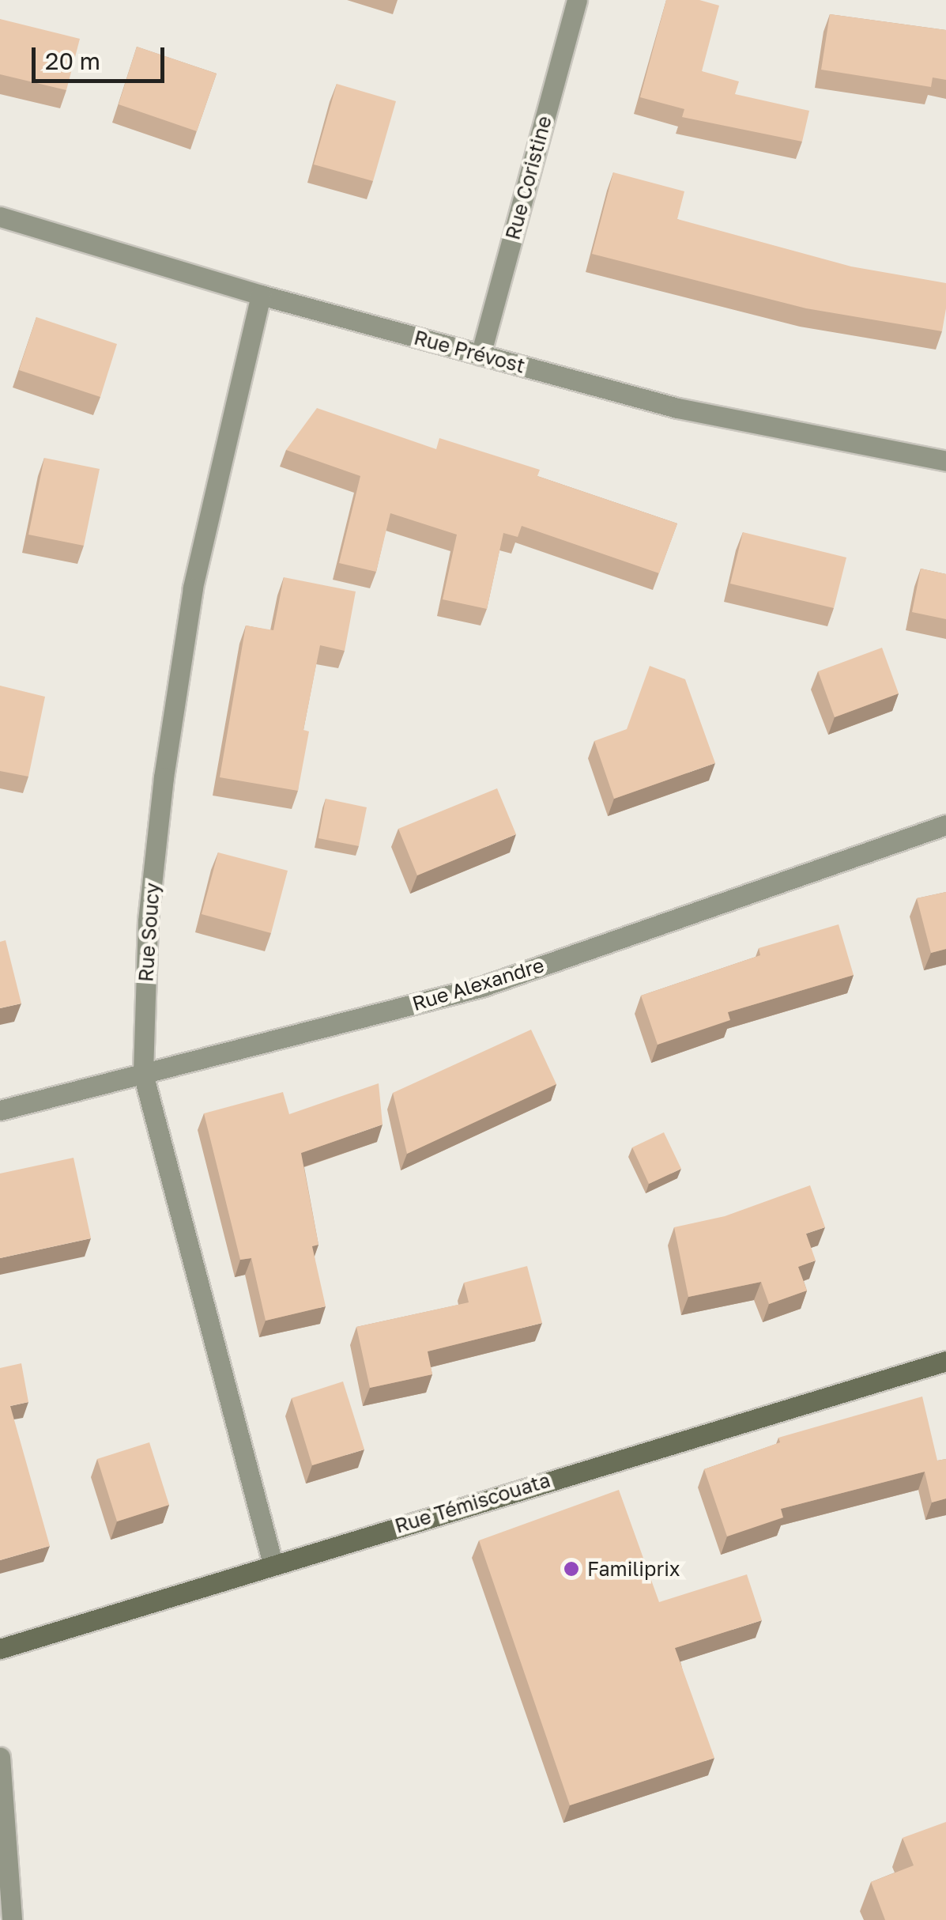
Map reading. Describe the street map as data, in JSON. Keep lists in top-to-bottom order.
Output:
{
  "streets": {
    "main road": ["Rue Témiscouata"],
    "street": [
      "Rue Coristine",
      "Rue Prévost",
      "Rue Soucy",
      "Rue Alexandre"
    ]
  },
  "crossings": [
    ["Rue Coristine", "Rue Prévost"],
    ["Rue Prévost", "Rue Soucy"],
    ["Rue Soucy", "Rue Alexandre"],
    ["Rue Soucy", "Rue Témiscouata"]
  ],
  "places": ["Familiprix"],
  "scale_bar": "20 m"
}
